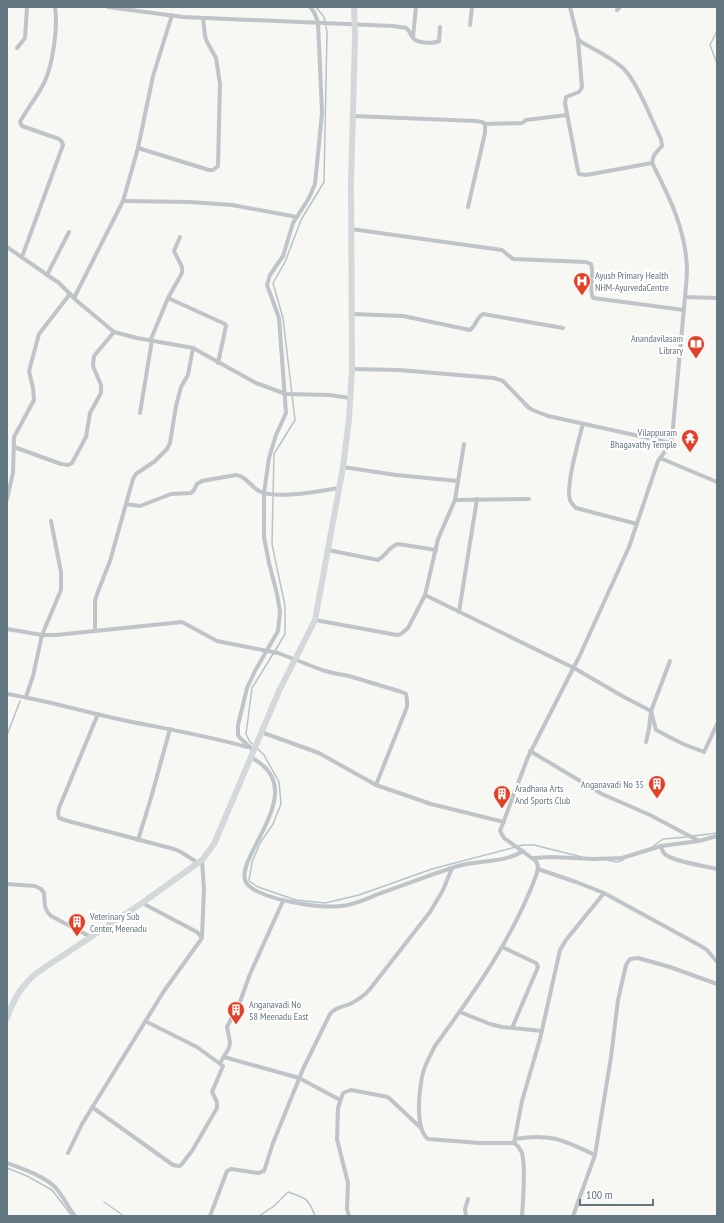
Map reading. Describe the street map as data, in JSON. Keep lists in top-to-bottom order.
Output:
{
  "places": {
    "hospital": ["Ayush Primary Health NHM-AyurvedaCentre"],
    "library": ["Anandavilasam Library"],
    "temple": ["Vilappuram Bhagavathy Temple"],
    "building": [
      "Anganavadi No 35",
      "Aradhana Arts And Sports Club",
      "Veterinary Sub Center, Meenadu",
      "Anganavadi No 58 Meenadu East"
    ]
  },
  "scale_bar": "100 m"
}
